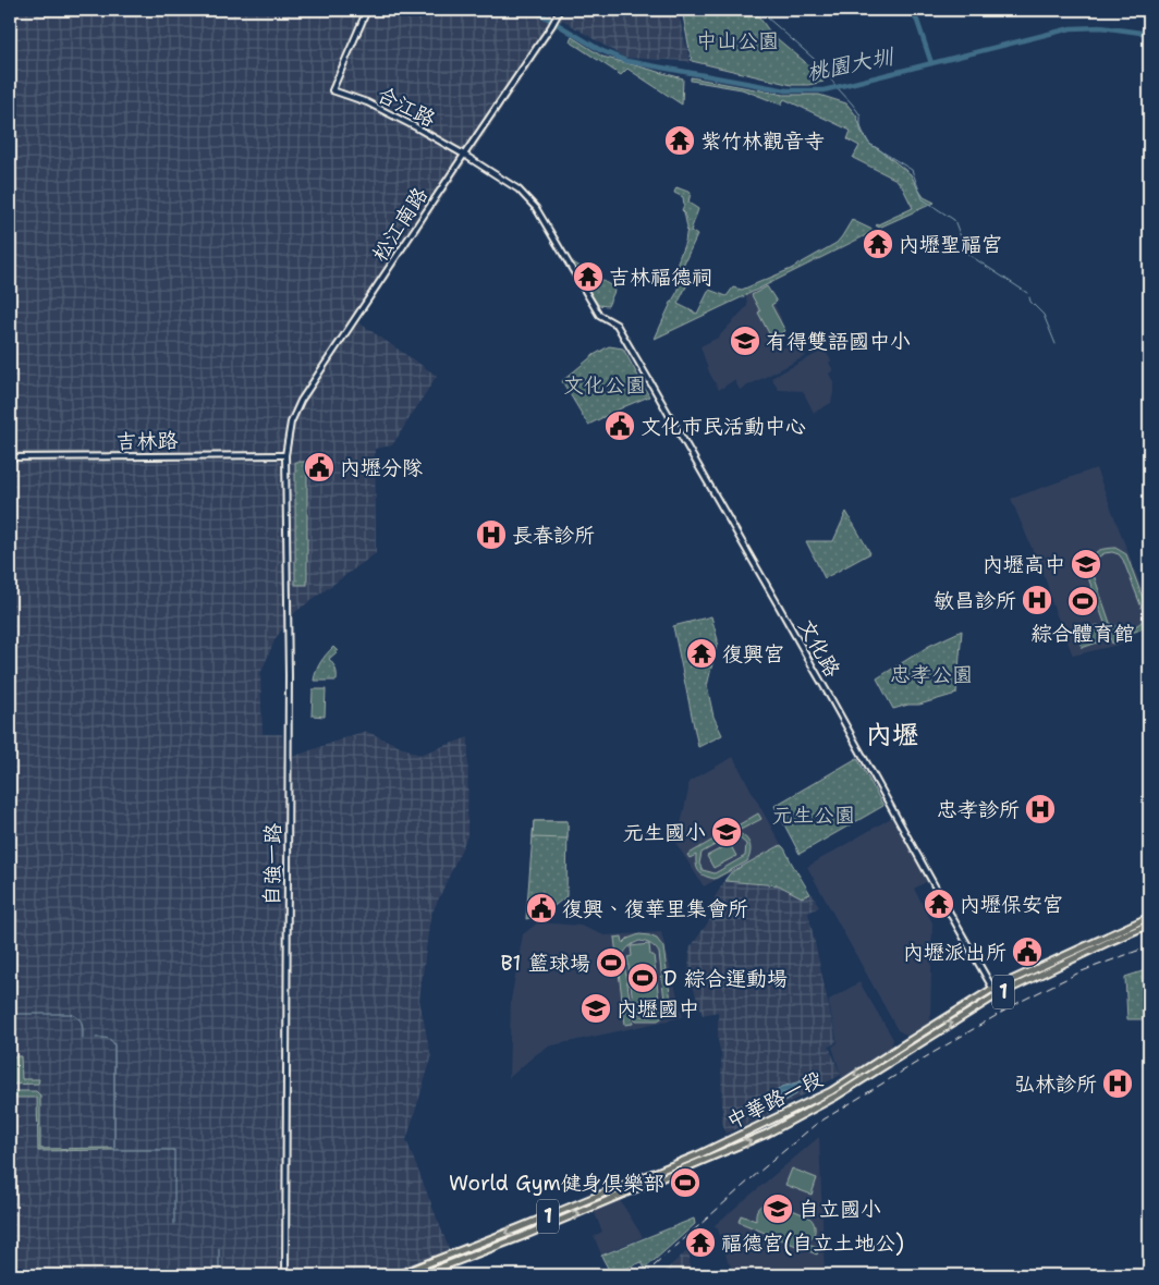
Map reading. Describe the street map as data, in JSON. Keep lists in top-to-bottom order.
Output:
{
  "streets": {
    "main road": ["1", "中華路一段"],
    "street": [
      "合江路",
      "松江南路",
      "吉林路",
      "文化路",
      "自強一路"
    ]
  },
  "crossings": [
    ["合江路", "松江南路"],
    ["合江路", "文化路"],
    ["松江南路", "吉林路"],
    ["松江南路", "自強一路"],
    ["吉林路", "自強一路"],
    ["文化路", "中華路一段"]
  ],
  "districts": ["內壢"],
  "water": ["桃園大圳"],
  "parks": [
    "中山公園",
    "文化公園",
    "忠孝公園",
    "元生公園"
  ],
  "places": {
    "temple": [
      "紫竹林觀音寺",
      "內壢聖福宮",
      "吉林福德祠",
      "復興宮",
      "內壢保安宮",
      "福德宮(自立土地公)"
    ],
    "school or university": [
      "有得雙語國中小",
      "內壢高中",
      "元生國小",
      "內壢國中",
      "自立國小"
    ],
    "public building": [
      "文化市民活動中心",
      "內壢分隊",
      "復興、復華里集會所",
      "內壢派出所"
    ],
    "hospital": [
      "長春診所",
      "敏昌診所",
      "忠孝診所",
      "弘林診所"
    ],
    "sports": [
      "綜合體育館",
      "B1 籃球場",
      "D 綜合運動場",
      "World Gym健身俱樂部"
    ]
  }
}
